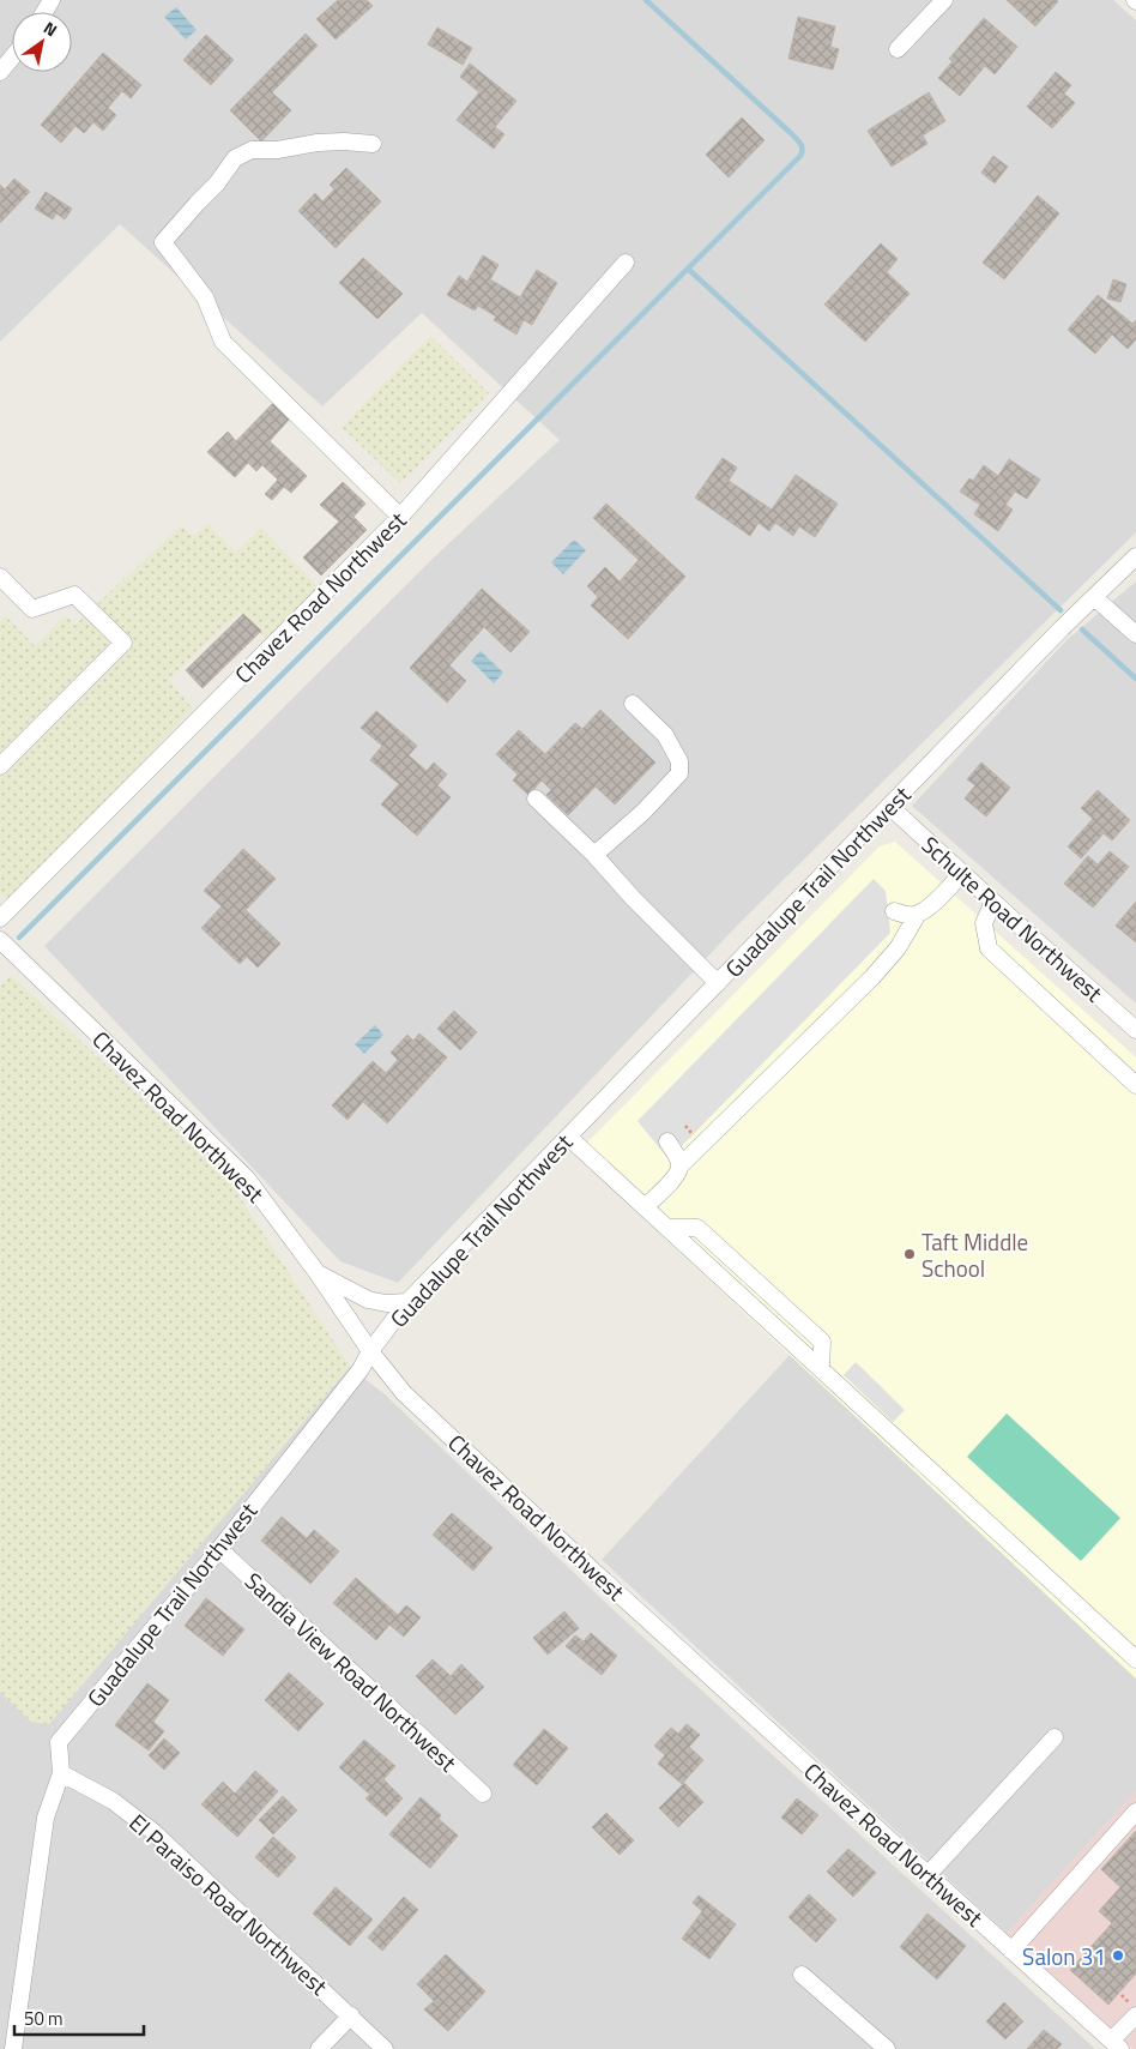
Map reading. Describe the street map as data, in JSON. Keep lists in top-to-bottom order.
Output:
{
  "streets": {
    "street": [
      "Chavez Road Northwest",
      "Guadalupe Trail Northwest",
      "Schulte Road Northwest",
      "Sandia View Road Northwest",
      "El Paraiso Road Northwest"
    ]
  },
  "crossings": [
    ["Chavez Road Northwest", "Guadalupe Trail Northwest"],
    ["Guadalupe Trail Northwest", "Schulte Road Northwest"],
    ["Guadalupe Trail Northwest", "Sandia View Road Northwest"],
    ["Guadalupe Trail Northwest", "El Paraiso Road Northwest"]
  ],
  "places": ["Taft Middle School", "Salon 31"],
  "scale_bar": "50 m",
  "north": "top right"
}
